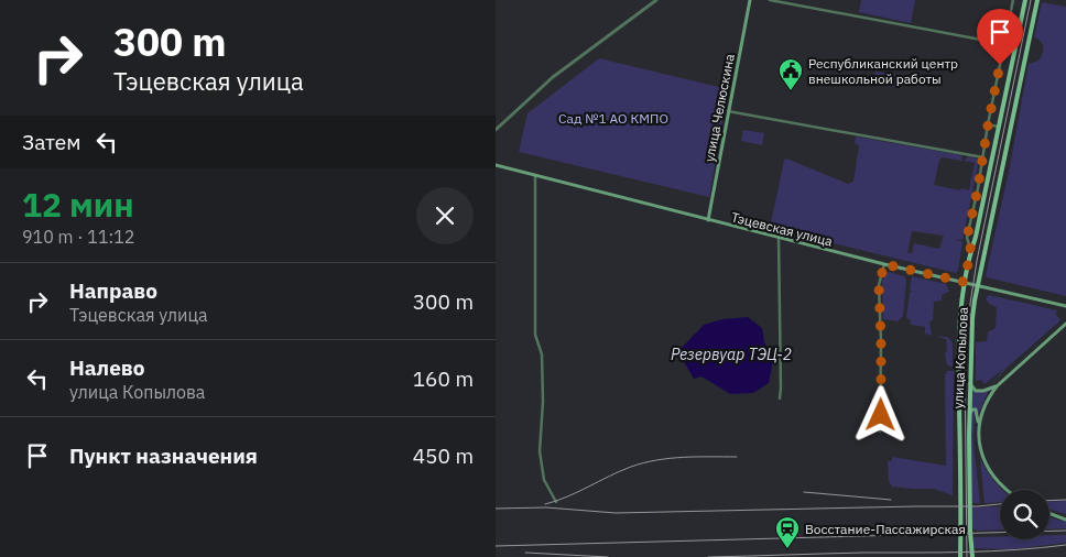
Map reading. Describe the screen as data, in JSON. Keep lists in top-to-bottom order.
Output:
{
  "streets": {
    "main road": ["улица Челюскина", "Тэцевская улица", "улица Копылова"]
  },
  "crossings": [
    ["улица Челюскина", "Тэцевская улица"],
    ["Тэцевская улица", "улица Копылова"]
  ],
  "water": ["Резервуар ТЭЦ-2"],
  "parks": ["Сад №1 АО КМПО"],
  "places": {
    "public building": ["Республиканский центр внешкольной работы"],
    "station": ["Восстание-Пассажирская"]
  },
  "page": {
    "turn": ["300 m", "Тэцевская улица"],
    "then": "Затем",
    "heading": ["12 мин", "910 m · 11:12"],
    "list": [
      {
        "name": "Направо",
        "note": "Тэцевская улица",
        "value": "300 m"
      },
      {
        "name": "Налево",
        "note": "улица Копылова",
        "value": "160 m"
      },
      {
        "name": "Пункт назначения",
        "value": "450 m"
      }
    ]
  }
}
